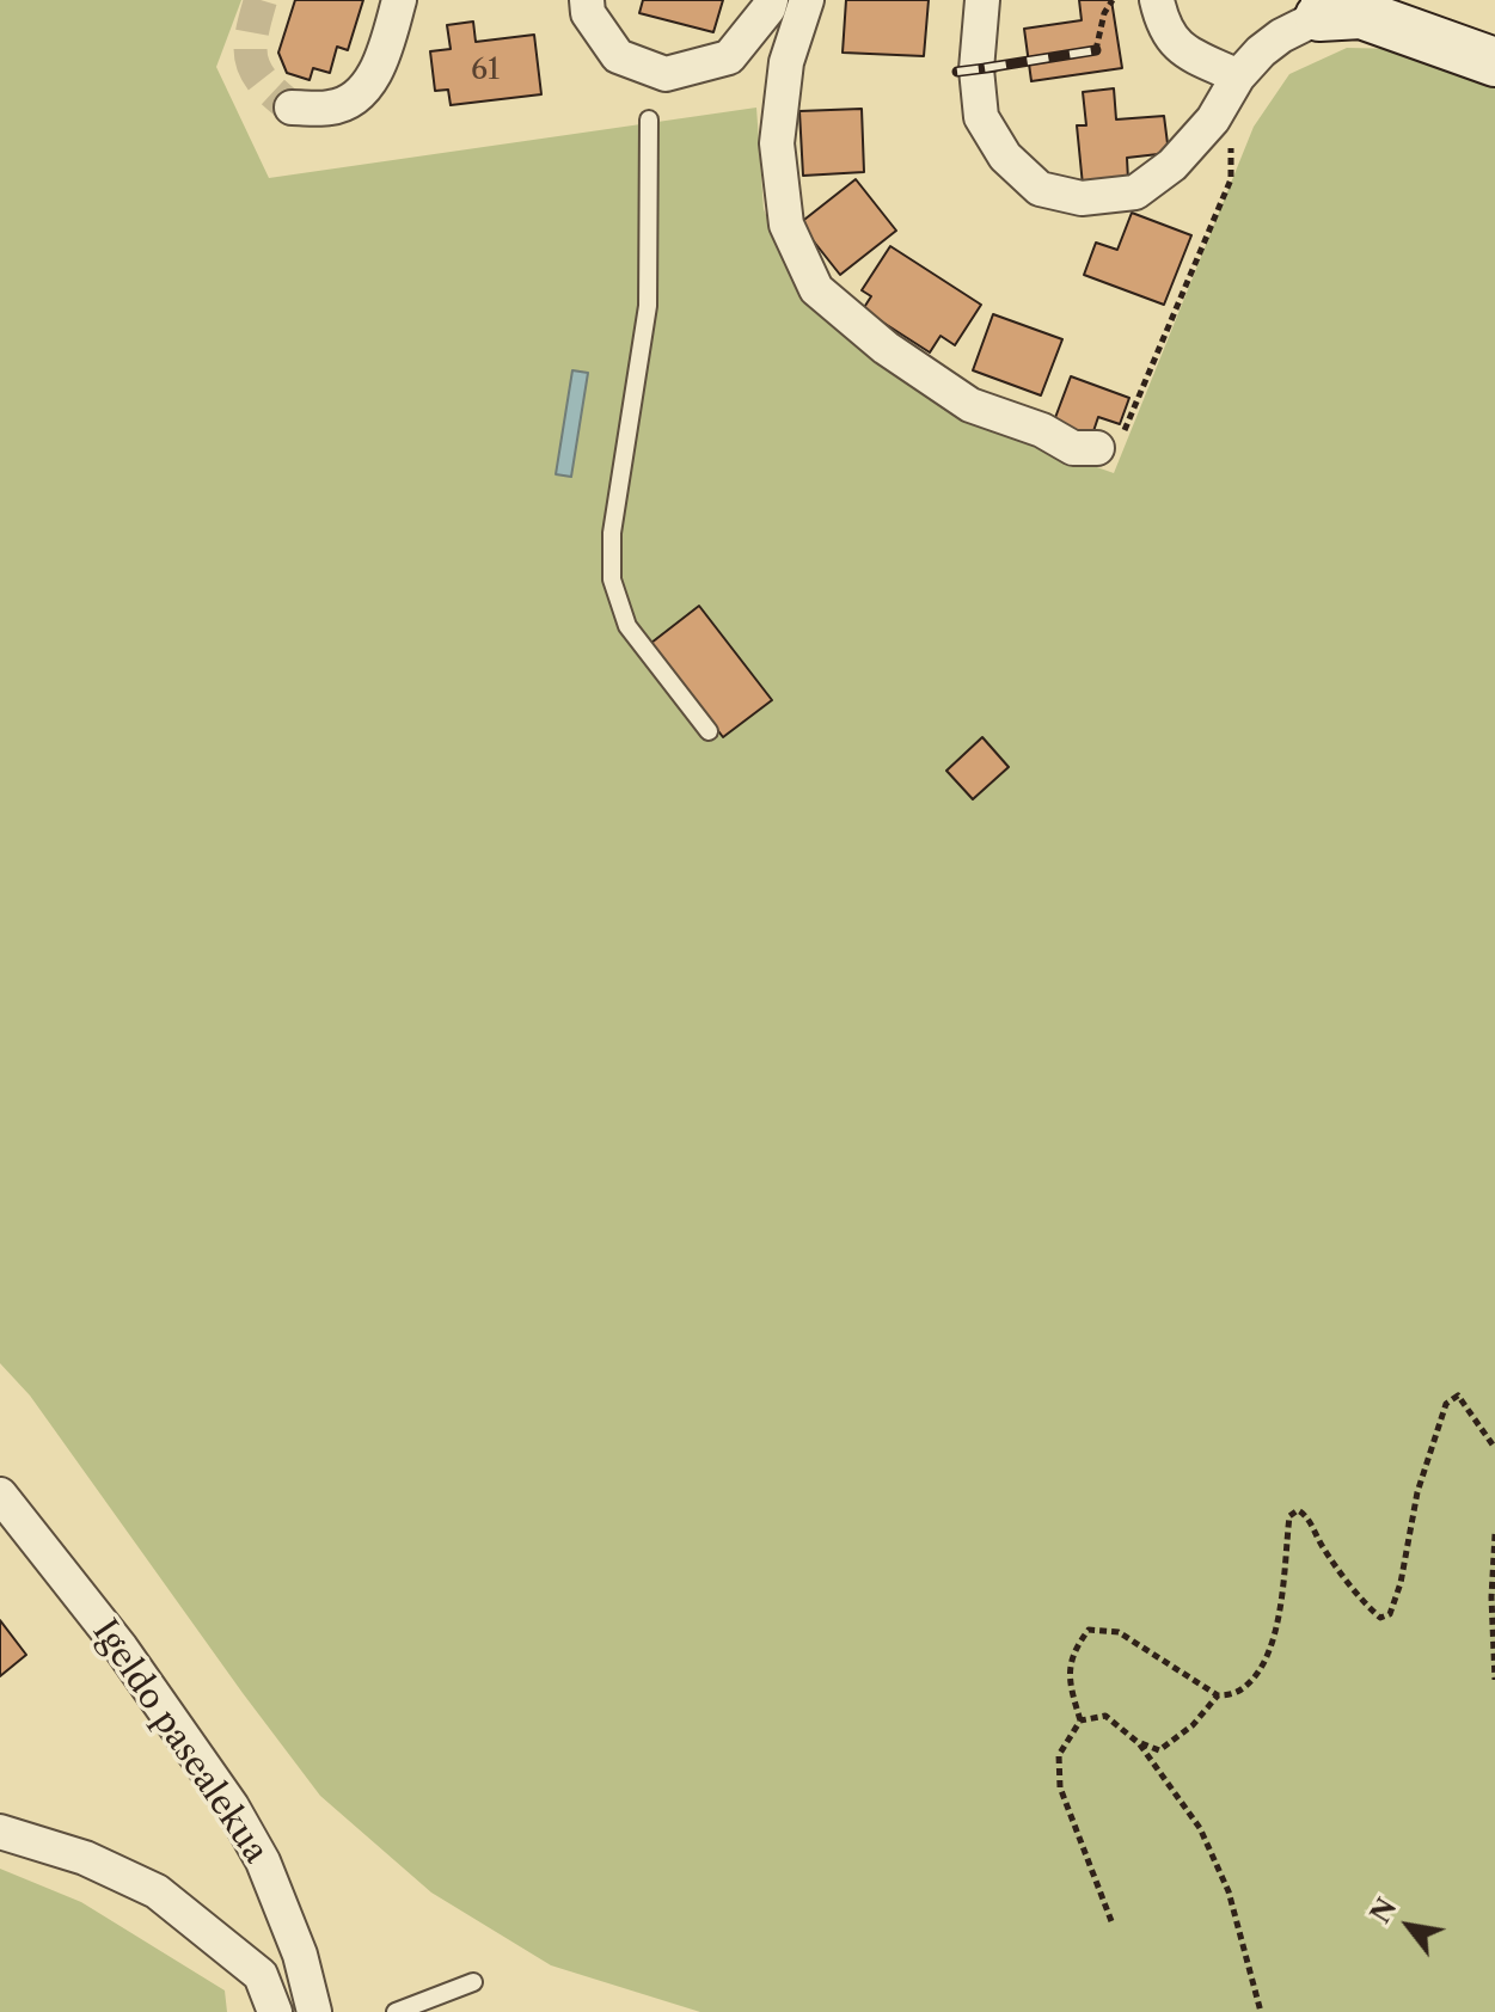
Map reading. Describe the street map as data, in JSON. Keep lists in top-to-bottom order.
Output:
{
  "streets": {
    "street": ["Igeldo pasealekua"]
  },
  "house_numbers": ["61"],
  "north": "top left"
}
